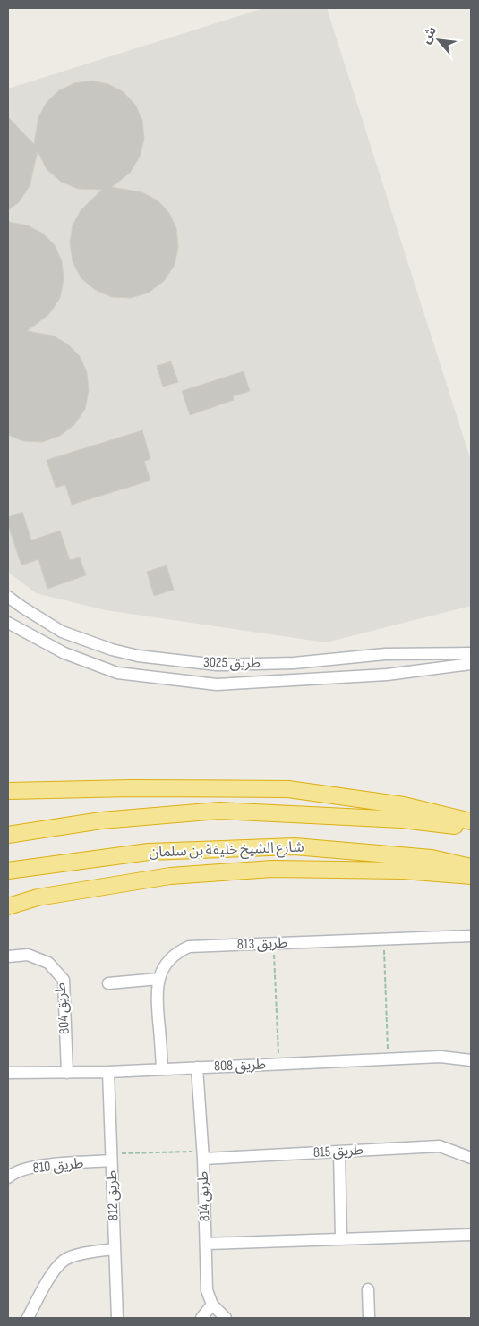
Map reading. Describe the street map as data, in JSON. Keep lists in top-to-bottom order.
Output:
{
  "streets": {
    "highway": ["شارع الشيخ خليفة بن سلمان"],
    "street": [
      "طريق 3025",
      "طريق 813",
      "طريق 804",
      "طريق 808",
      "طريق 815",
      "طريق 810",
      "طريق 812",
      "طريق 814"
    ]
  },
  "crossings": [
    ["طريق 813", "طريق 808"],
    ["طريق 804", "طريق 808"],
    ["طريق 808", "طريق 812"],
    ["طريق 808", "طريق 814"],
    ["طريق 815", "طريق 814"],
    ["طريق 810", "طريق 812"]
  ],
  "north": "top left"
}
